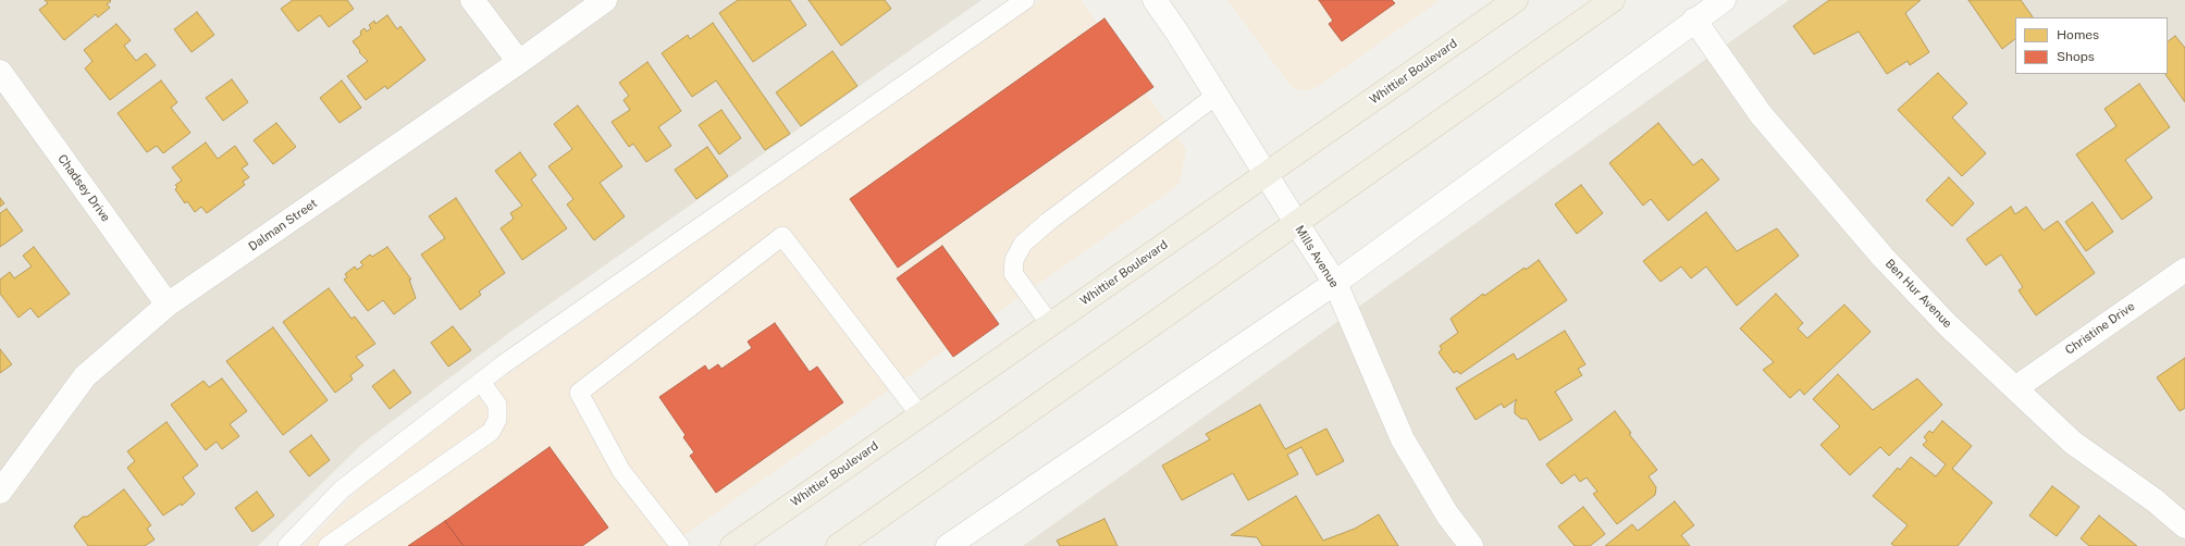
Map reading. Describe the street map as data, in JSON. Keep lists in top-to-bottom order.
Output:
{
  "streets": {
    "main road": ["Whittier Boulevard"],
    "street": [
      "Chadsey Drive",
      "Dalman Street",
      "Mills Avenue",
      "Ben Hur Avenue",
      "Christine Drive"
    ]
  },
  "crossings": [
    ["Whittier Boulevard", "Mills Avenue"],
    ["Chadsey Drive", "Dalman Street"],
    ["Ben Hur Avenue", "Christine Drive"]
  ],
  "legend": ["Homes", "Shops"]
}
